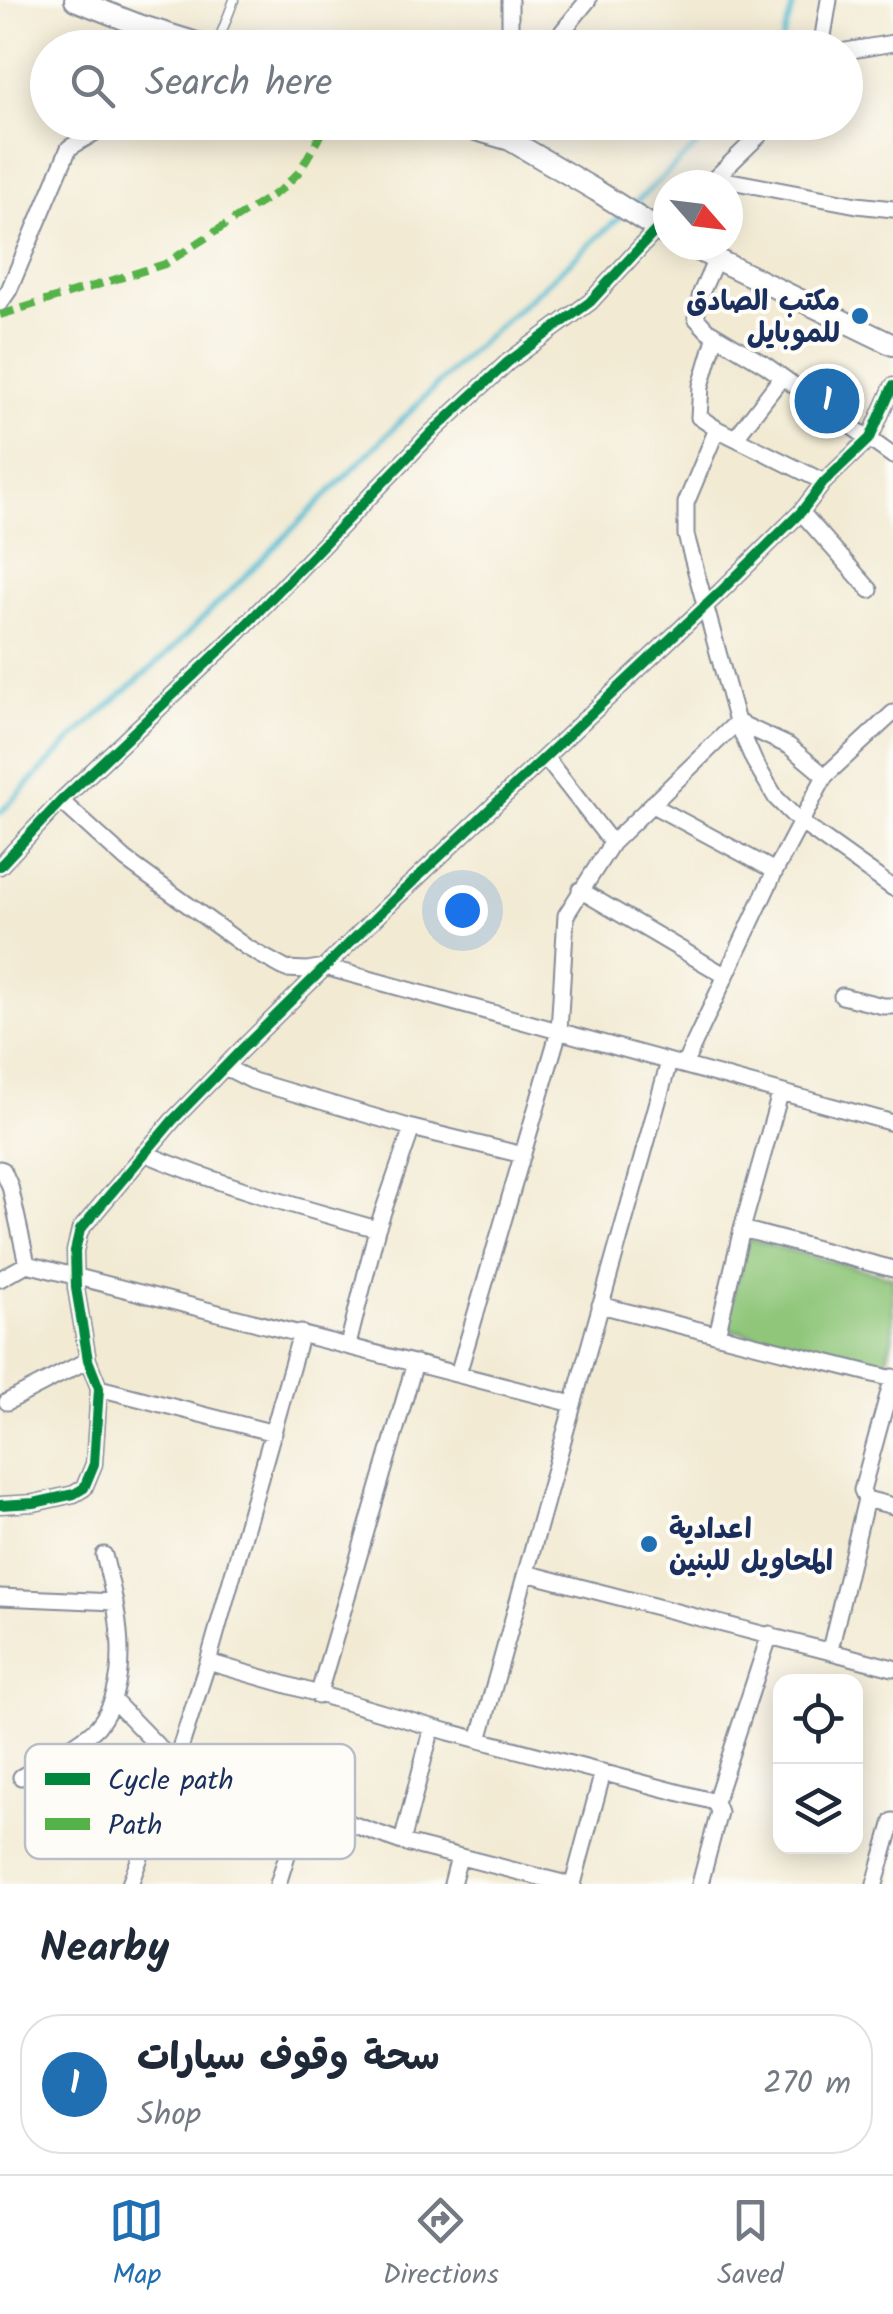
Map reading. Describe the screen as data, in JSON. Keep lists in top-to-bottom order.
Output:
{
  "places": ["مكتب الصادق للموبايل", "اعدادية المحاويل للبنين"],
  "legend": ["Cycle path", "Path"],
  "north": "bottom right",
  "page": {
    "search": "Search here",
    "pins": "1",
    "heading": "Nearby",
    "list": [
      {
        "mark": "1",
        "name": "سحة وقوف سيارات",
        "note": "Shop",
        "value": "270 m"
      }
    ],
    "nav": ["Map", "Directions", "Saved"]
  }
}
